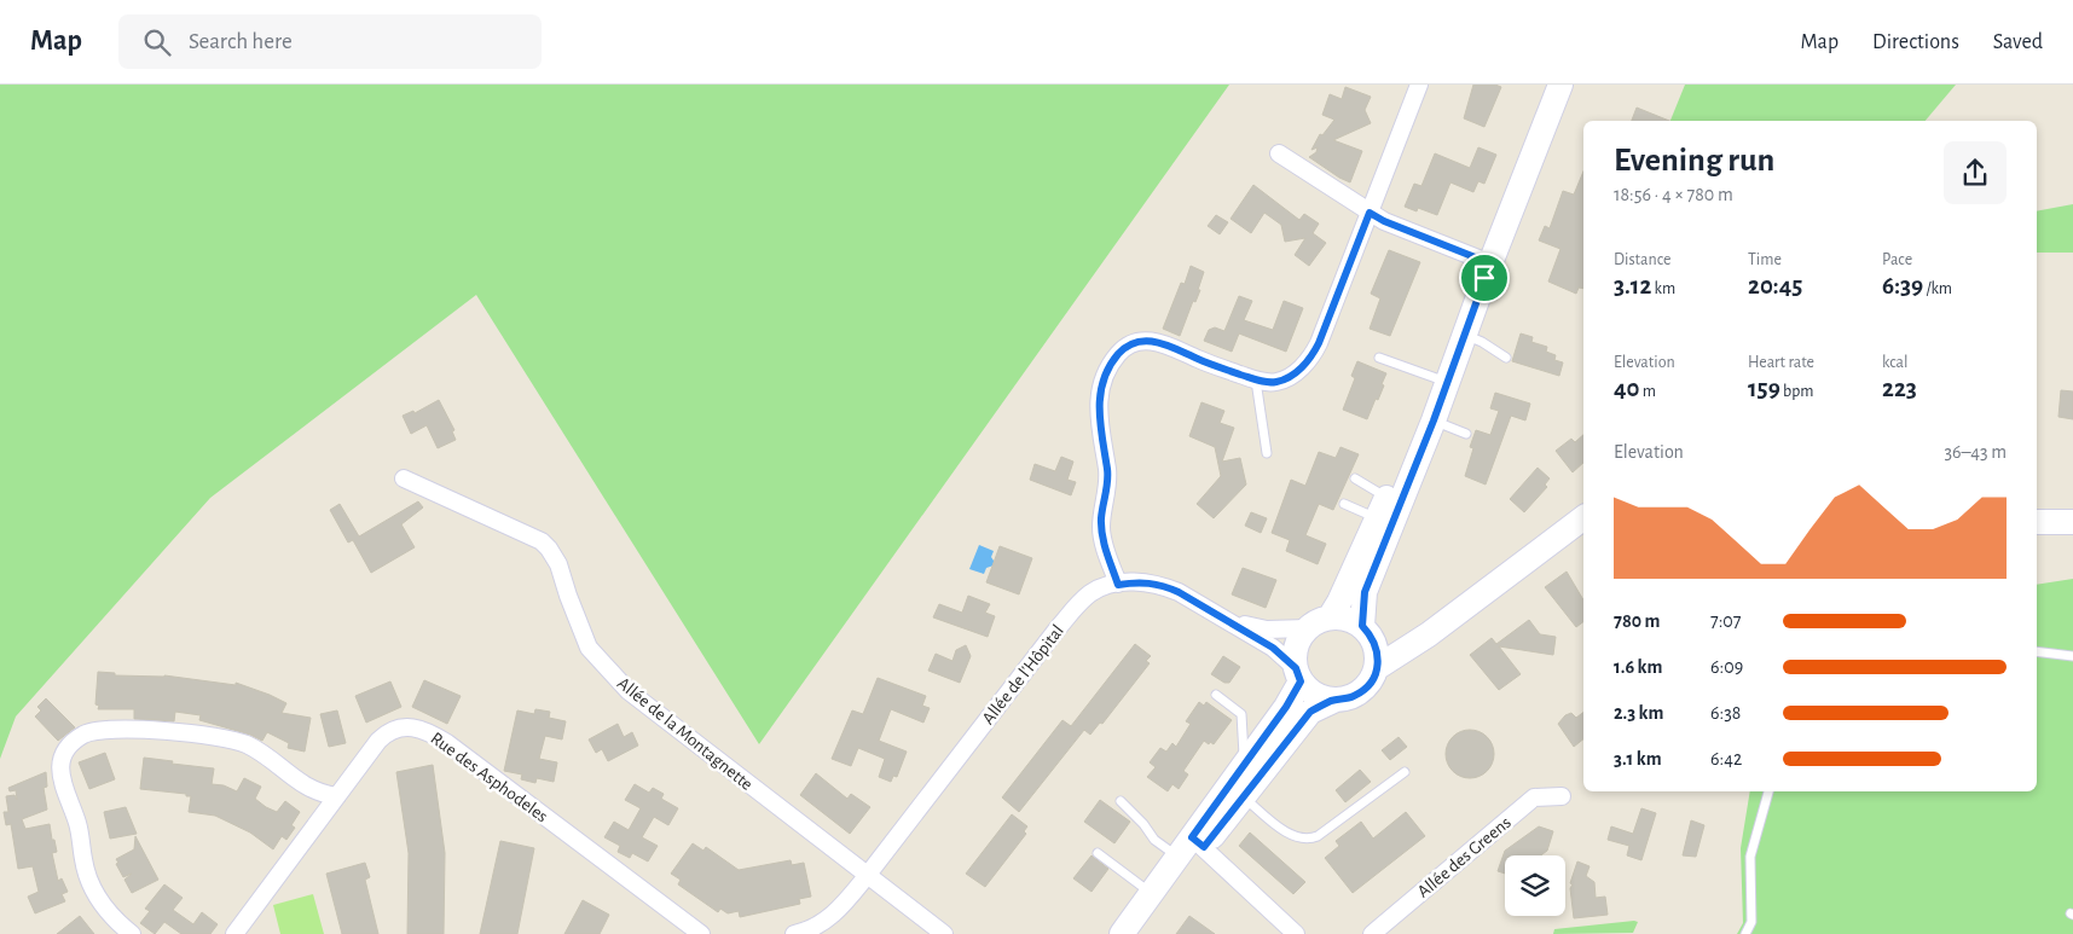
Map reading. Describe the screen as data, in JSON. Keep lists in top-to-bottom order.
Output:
{
  "streets": {
    "street": [
      "Allée de l’Hôpital",
      "Allée de la Montagnette",
      "Rue des Asphodeles",
      "Allée des Greens"
    ]
  },
  "crossings": [
    ["Allée de l’Hôpital", "Allée de la Montagnette"]
  ],
  "page": {
    "header": "Map",
    "search": "Search here",
    "nav": ["Map", "Directions", "Saved"],
    "heading": ["Evening run", "18:56 · 4 × 780 m"],
    "stats": [
      ["Distance", "3.12 km"],
      ["Time", "20:45"],
      ["Pace", "6:39 /km"],
      ["Elevation", "40 m"],
      ["Heart rate", "159 bpm"],
      ["kcal", "223"]
    ],
    "chart": ["Elevation", "36–43 m"],
    "list": [
      {
        "name": "780 m",
        "note": "7:07"
      },
      {
        "name": "1.6 km",
        "note": "6:09"
      },
      {
        "name": "2.3 km",
        "note": "6:38"
      },
      {
        "name": "3.1 km",
        "note": "6:42"
      }
    ]
  }
}
